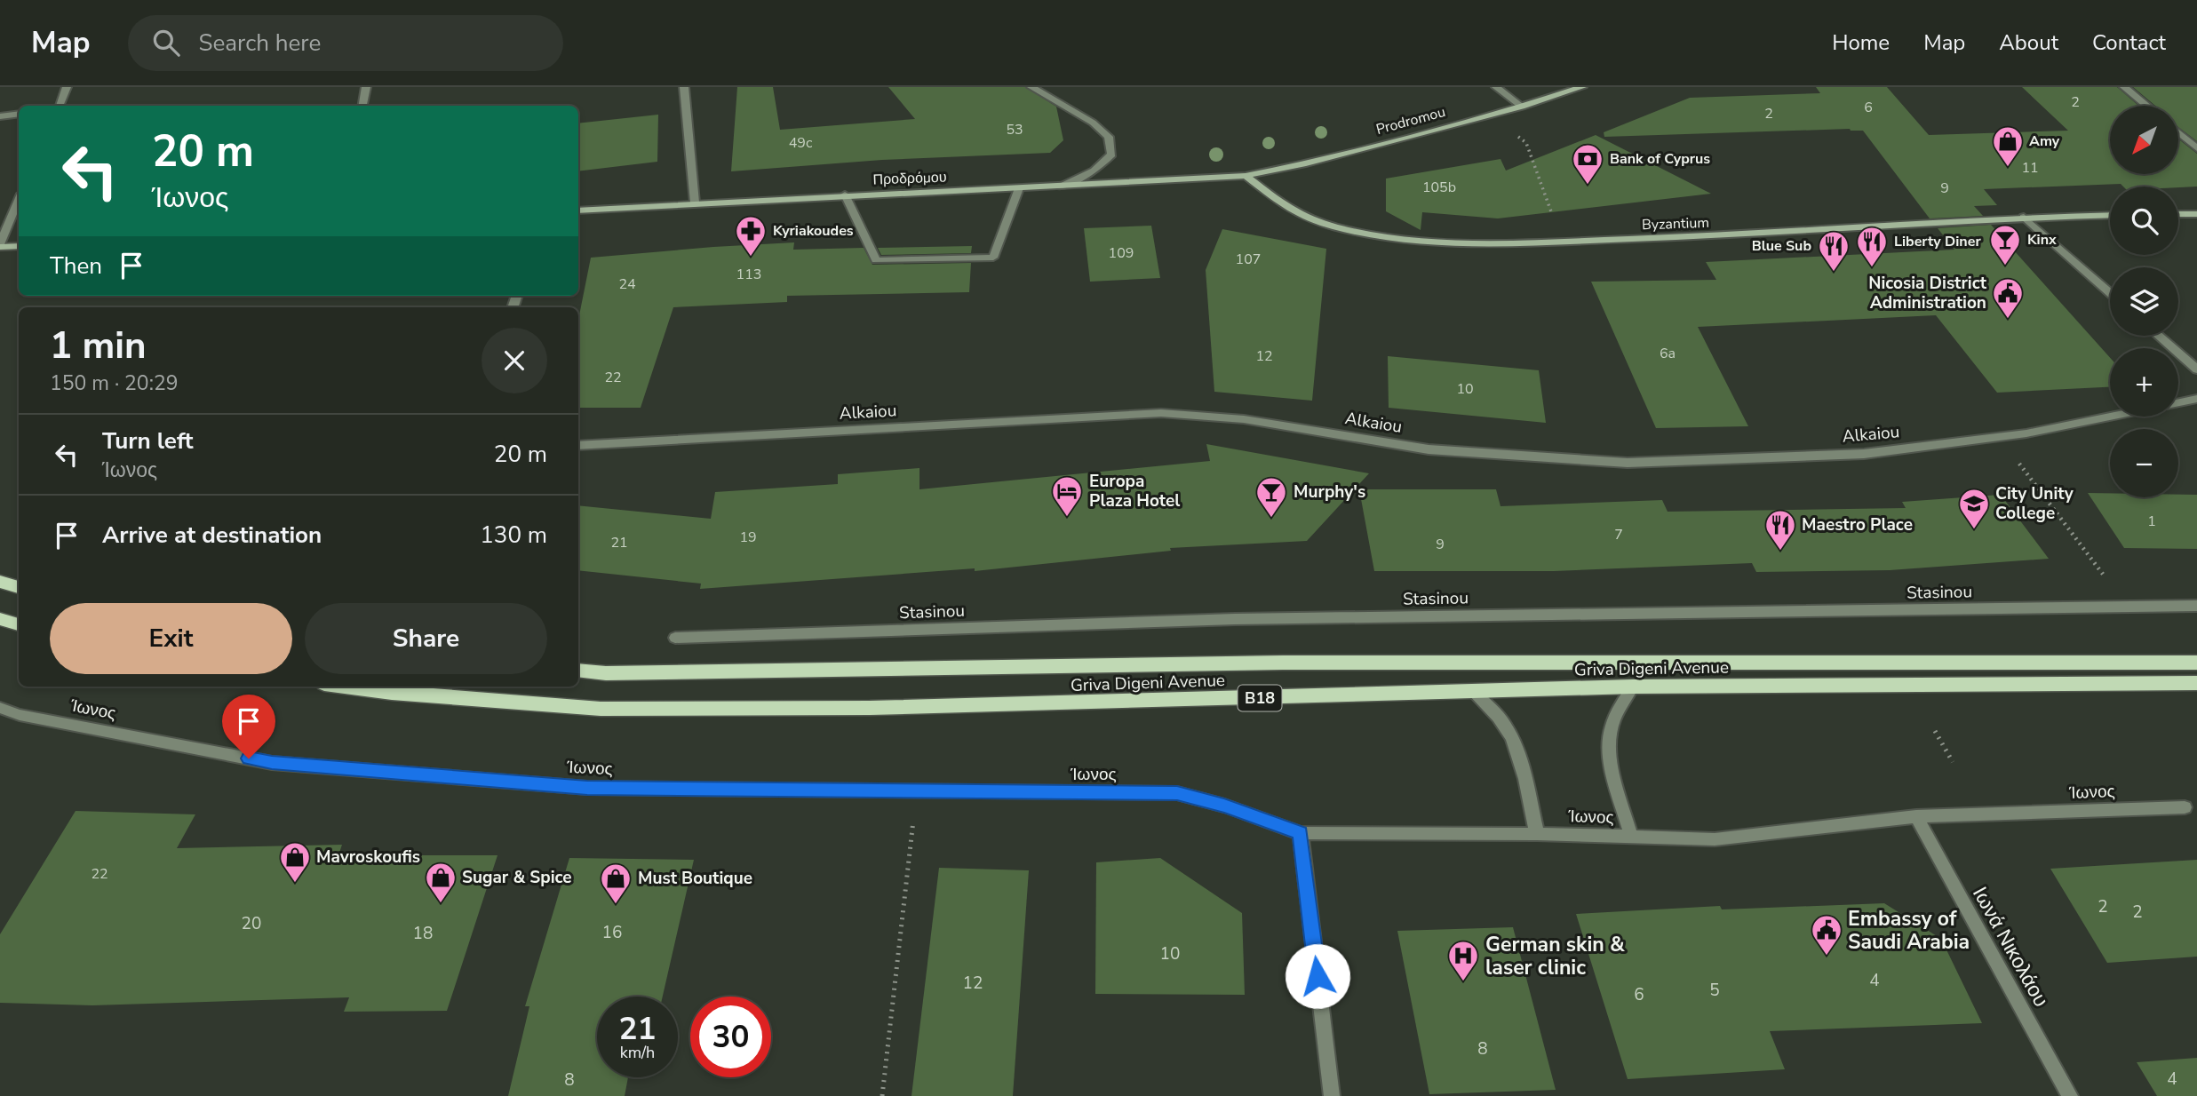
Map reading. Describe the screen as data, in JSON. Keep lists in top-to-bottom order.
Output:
{
  "streets": {
    "main road": [
      "Prodromou",
      "Προδρόμου",
      "Byzantium",
      "Griva Digeni Avenue",
      "B18"
    ],
    "street": [
      "Alkaiou",
      "Stasinou",
      "Ίωνος",
      "Ιωνά Νικολάου"
    ]
  },
  "crossings": [
    ["Prodromou", "Προδρόμου"],
    ["Prodromou", "Byzantium"],
    ["Προδρόμου", "Byzantium"],
    ["Ίωνος", "Ιωνά Νικολάου"]
  ],
  "places": {
    "shop": [
      "Amy",
      "Mavroskoufis",
      "Sugar & Spice",
      "Must Boutique"
    ],
    "bank": ["Bank of Cyprus"],
    "pharmacy": ["Kyriakoudes"],
    "bar": ["Kinx", "Murphy's"],
    "restaurant": ["Liberty Diner", "Blue Sub", "Maestro Place"],
    "public building": ["Nicosia District Administration", "Embassy of Saudi Arabia"],
    "hotel": ["Europa Plaza Hotel"],
    "school or university": ["City Unity College"],
    "hospital": ["German skin & laser clinic"]
  },
  "house_numbers": [
    "2",
    "6",
    "2",
    "53",
    "49c",
    "11",
    "105b",
    "9",
    "109",
    "107",
    "113",
    "24",
    "6a",
    "12",
    "22",
    "10",
    "1",
    "7",
    "19",
    "21",
    "9",
    "22",
    "2",
    "2",
    "20",
    "16",
    "18",
    "10",
    "4",
    "12",
    "5",
    "6",
    "8",
    "4",
    "8"
  ],
  "north": "bottom left",
  "page": {
    "header": "Map",
    "search": "Search here",
    "nav": [
      "Home",
      "Map",
      "About",
      "Contact"
    ],
    "map_buttons": ["+", "−"],
    "turn": ["20 m", "Ίωνος"],
    "then": "Then",
    "heading": ["1 min", "150 m · 20:29"],
    "list": [
      {
        "name": "Turn left",
        "note": "Ίωνος",
        "value": "20 m"
      },
      {
        "name": "Arrive at destination",
        "value": "130 m"
      }
    ],
    "buttons": ["Exit", "Share"],
    "speed": "21 km/h",
    "limit": "30"
  }
}
